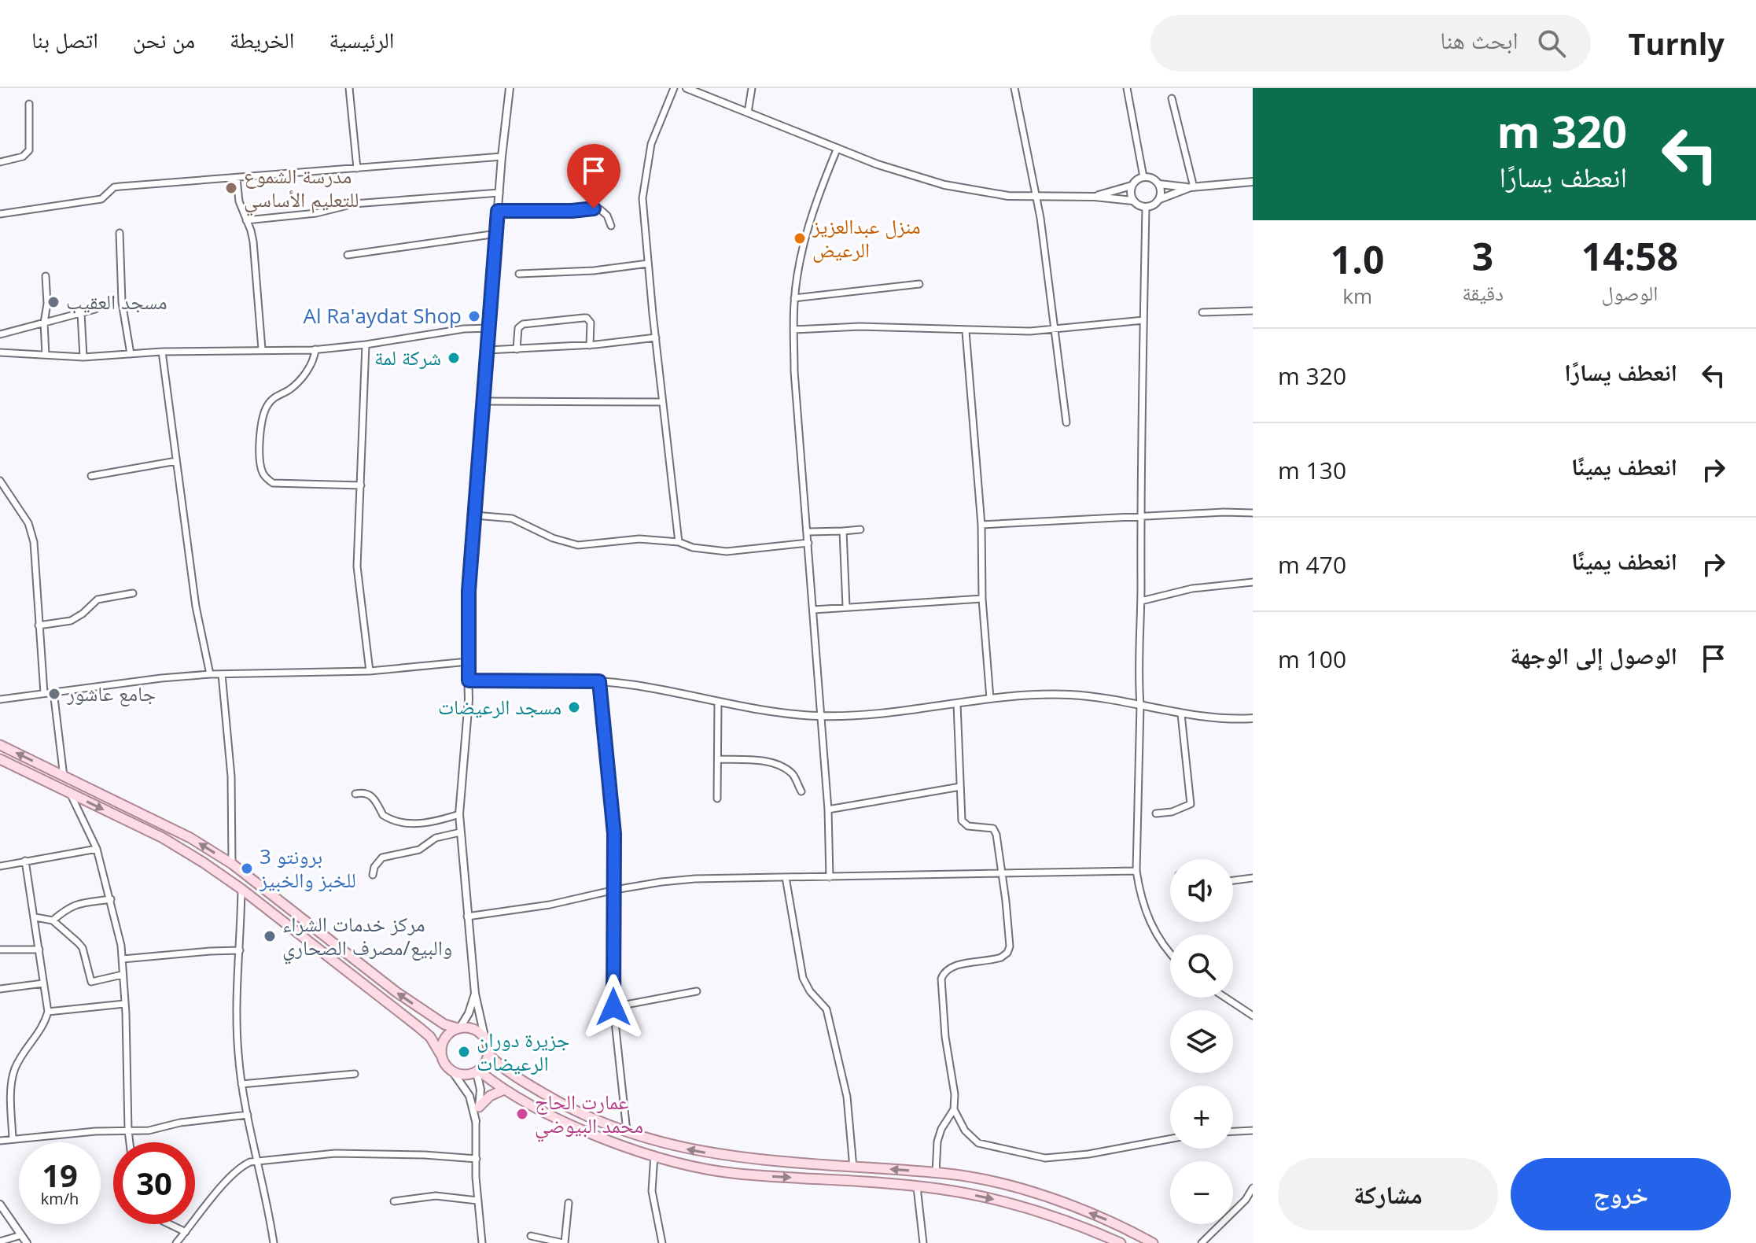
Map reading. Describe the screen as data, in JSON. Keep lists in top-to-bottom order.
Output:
{
  "places": [
    "مدرسة الشموع للتعليم الأساسي",
    "منزل عبدالعزيز الرعيض",
    "مسجد العقيب",
    "Al Ra'aydat Shop",
    "شركة لمة",
    "جامع عاشور",
    "مسجد الرعيضات",
    "برونتو 3 للخبز والخبيز",
    "مركز خدمات الشراء والبيع/مصرف الصحاري",
    "جزيرة دوران الرعيضات",
    "عمارت الحاج محمد البيوضي"
  ],
  "page": {
    "header": "Turnly",
    "search": "ابحث هنا",
    "nav": [
      "الرئيسية",
      "الخريطة",
      "من نحن",
      "اتصل بنا"
    ],
    "turn": ["320 m", "انعطف يسارًا"],
    "eta": [
      "14:58",
      "الوصول",
      "3",
      "دقيقة",
      "1.0",
      "km"
    ],
    "list": [
      {
        "name": "انعطف يسارًا",
        "value": "320 m"
      },
      {
        "name": "انعطف يمينًا",
        "value": "130 m"
      },
      {
        "name": "انعطف يمينًا",
        "value": "470 m"
      },
      {
        "name": "الوصول إلى الوجهة",
        "value": "100 m"
      }
    ],
    "map_buttons": ["+", "−"],
    "speed": "19 km/h",
    "limit": "30",
    "buttons": ["خروج", "مشاركة"]
  }
}
